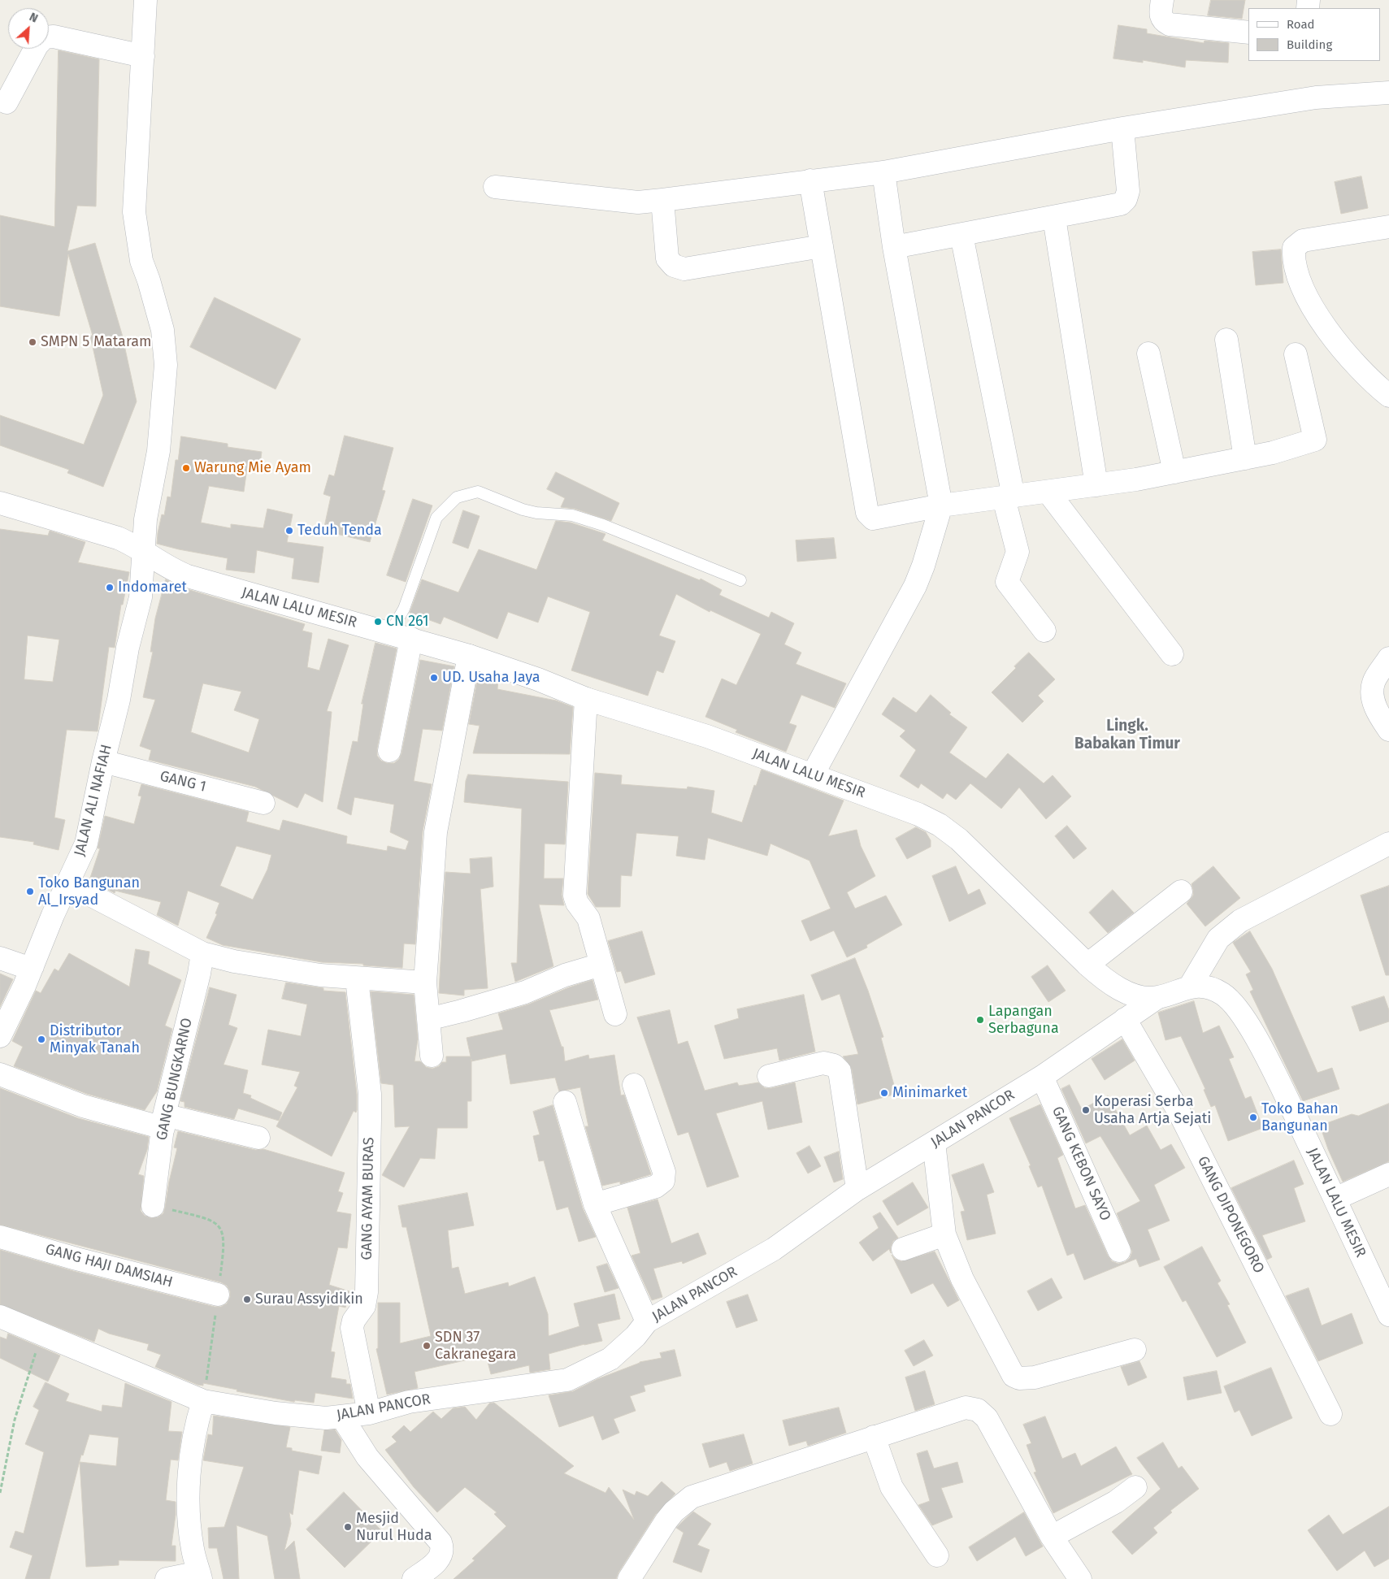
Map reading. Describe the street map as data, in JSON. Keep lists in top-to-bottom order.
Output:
{
  "streets": {
    "street": [
      "JALAN LALU MESIR",
      "GANG 1",
      "JALAN ALI NAFIAH",
      "GANG BUNGKARNO",
      "JALAN PANCOR",
      "GANG KEBON SAYO",
      "GANG AYAM BURAS",
      "GANG DIPONEGORO",
      "GANG HAJI DAMSIAH"
    ]
  },
  "crossings": [
    ["JALAN LALU MESIR", "JALAN ALI NAFIAH"],
    ["JALAN LALU MESIR", "JALAN PANCOR"],
    ["GANG 1", "JALAN ALI NAFIAH"],
    ["JALAN PANCOR", "GANG KEBON SAYO"],
    ["JALAN PANCOR", "GANG AYAM BURAS"],
    ["JALAN PANCOR", "GANG DIPONEGORO"]
  ],
  "districts": ["Lingk. Babakan Timur"],
  "places": [
    "SMPN 5 Mataram",
    "Warung Mie Ayam",
    "Teduh Tenda",
    "Indomaret",
    "CN 261",
    "UD. Usaha Jaya",
    "Toko Bangunan Al_Irsyad",
    "Lapangan Serbaguna",
    "Distributor Minyak Tanah",
    "Minimarket",
    "Koperasi Serba Usaha Artja Sejati",
    "Toko Bahan Bangunan",
    "Surau Assyidikin",
    "SDN 37 Cakranegara",
    "Mesjid Nurul Huda"
  ],
  "legend": ["Road", "Building"],
  "north": "top right"
}
